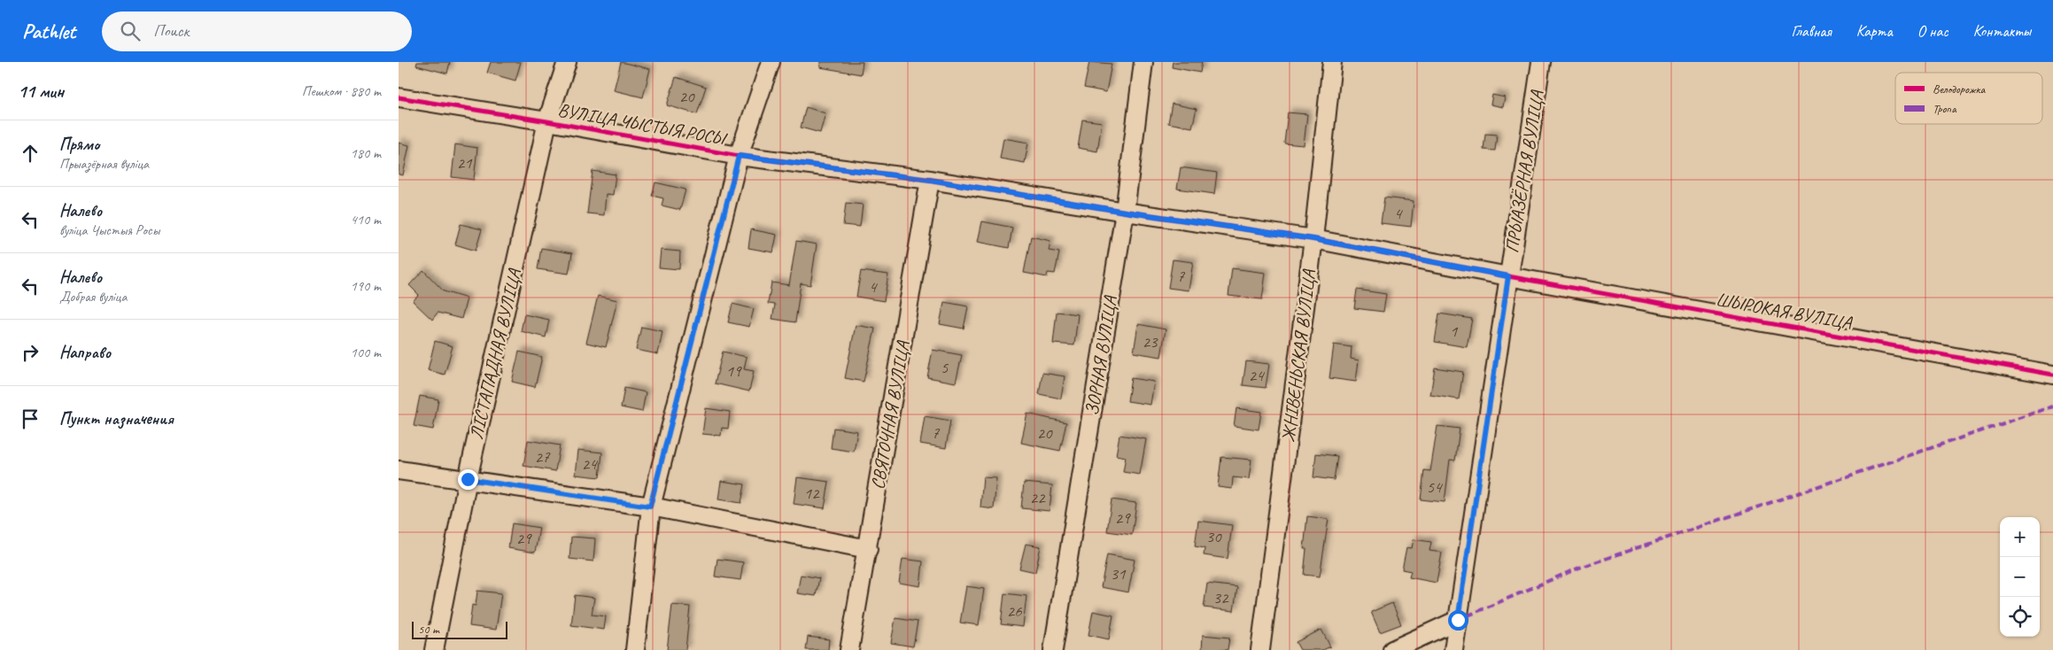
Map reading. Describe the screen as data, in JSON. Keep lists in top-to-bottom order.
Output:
{
  "streets": {
    "street": [
      "ВУЛІЦА ЧЫСТЫЯ РОСЫ",
      "ПРЫАЗЁРНАЯ ВУЛІЦА",
      "ШЫРОКАЯ ВУЛІЦА",
      "ЛІСТАПАДНАЯ ВУЛІЦА",
      "ЗОРНАЯ ВУЛІЦА",
      "ЖНІВЕНЬСКАЯ ВУЛІЦА",
      "СВЯТОЧНАЯ ВУЛІЦА"
    ]
  },
  "crossings": [
    ["ВУЛІЦА ЧЫСТЫЯ РОСЫ", "ПРЫАЗЁРНАЯ ВУЛІЦА"],
    ["ВУЛІЦА ЧЫСТЫЯ РОСЫ", "ШЫРОКАЯ ВУЛІЦА"],
    ["ВУЛІЦА ЧЫСТЫЯ РОСЫ", "ЛІСТАПАДНАЯ ВУЛІЦА"],
    ["ВУЛІЦА ЧЫСТЫЯ РОСЫ", "ЗОРНАЯ ВУЛІЦА"],
    ["ВУЛІЦА ЧЫСТЫЯ РОСЫ", "ЖНІВЕНЬСКАЯ ВУЛІЦА"],
    ["ВУЛІЦА ЧЫСТЫЯ РОСЫ", "СВЯТОЧНАЯ ВУЛІЦА"],
    ["ПРЫАЗЁРНАЯ ВУЛІЦА", "ШЫРОКАЯ ВУЛІЦА"]
  ],
  "house_numbers": [
    "20",
    "21",
    "4",
    "7",
    "4",
    "1",
    "23",
    "5",
    "19",
    "24",
    "7",
    "20",
    "27",
    "24",
    "54",
    "12",
    "22",
    "29",
    "30",
    "29",
    "31",
    "32",
    "26"
  ],
  "legend": ["Велодорожка", "Тропа"],
  "scale_bar": "50 m",
  "page": {
    "header": "Pathlet",
    "search": "Поиск",
    "nav": [
      "Главная",
      "Карта",
      "О нас",
      "Контакты"
    ],
    "heading": ["11 мин", "Пешком · 880 m"],
    "list": [
      ["Прямо", "Прыазёрная вуліца", "180 m"],
      ["Налево", "вуліца Чыстыя Росы", "410 m"],
      ["Налево", "Добрая вуліца", "190 m"],
      ["Направо", "100 m"],
      "Пункт назначения"
    ],
    "map_buttons": ["+", "−"],
    "scale": "50 m"
  }
}
